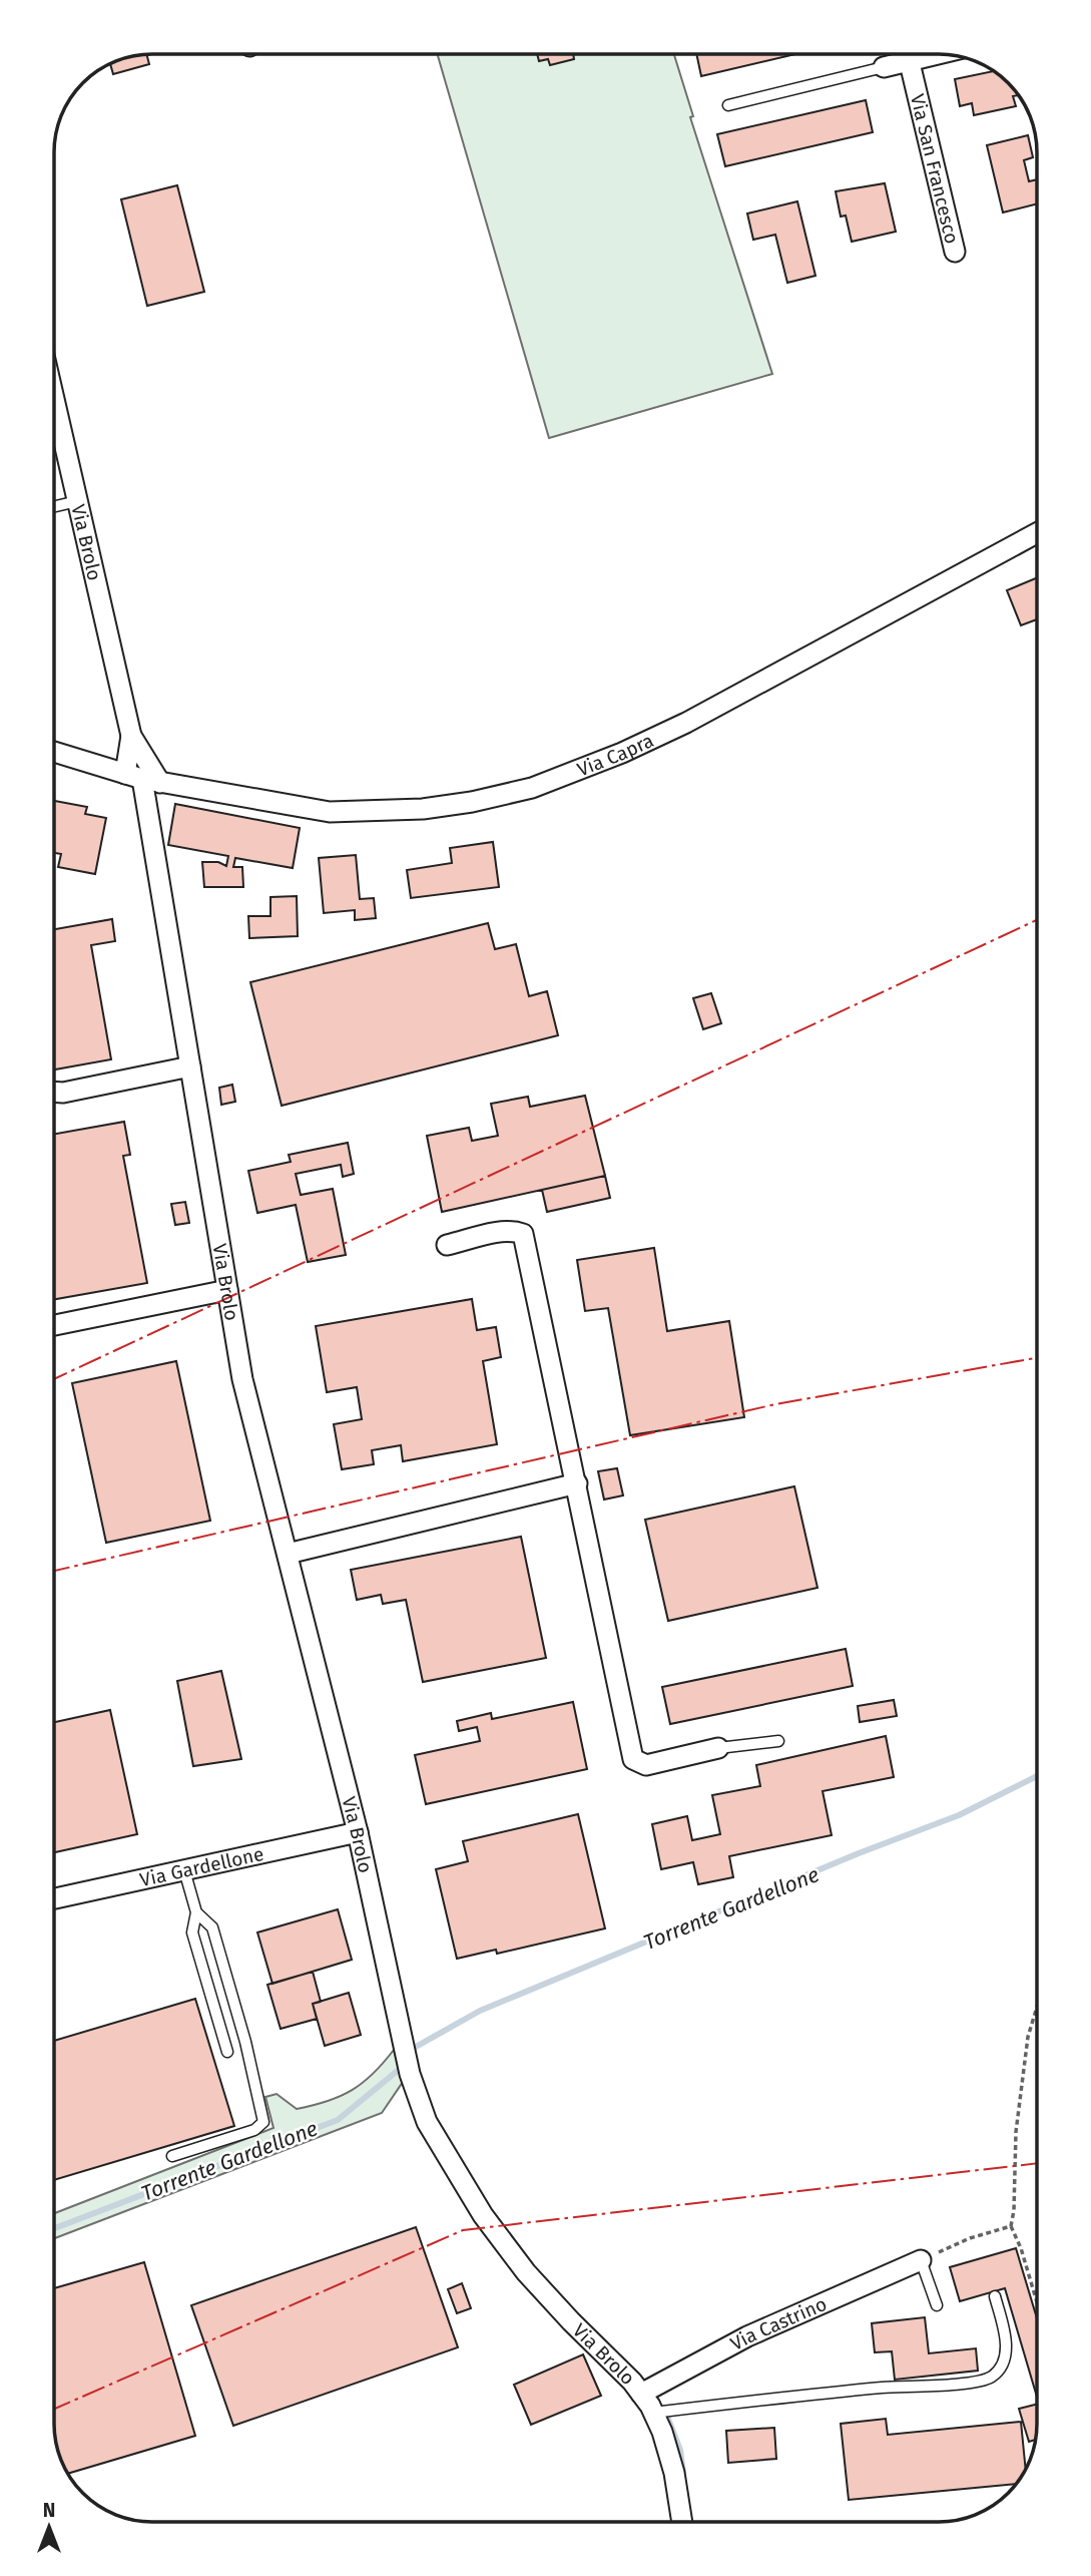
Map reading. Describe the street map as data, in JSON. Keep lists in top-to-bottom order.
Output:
{
  "streets": {
    "street": [
      "Via San Francesco",
      "Via Brolo",
      "Via Capra",
      "Via Gardellone",
      "Via Castrino"
    ]
  },
  "crossings": [
    ["Via Brolo", "Via Capra"],
    ["Via Brolo", "Via Gardellone"],
    ["Via Brolo", "Via Castrino"]
  ],
  "water": ["Torrente Gardellone"],
  "north": "top"
}
